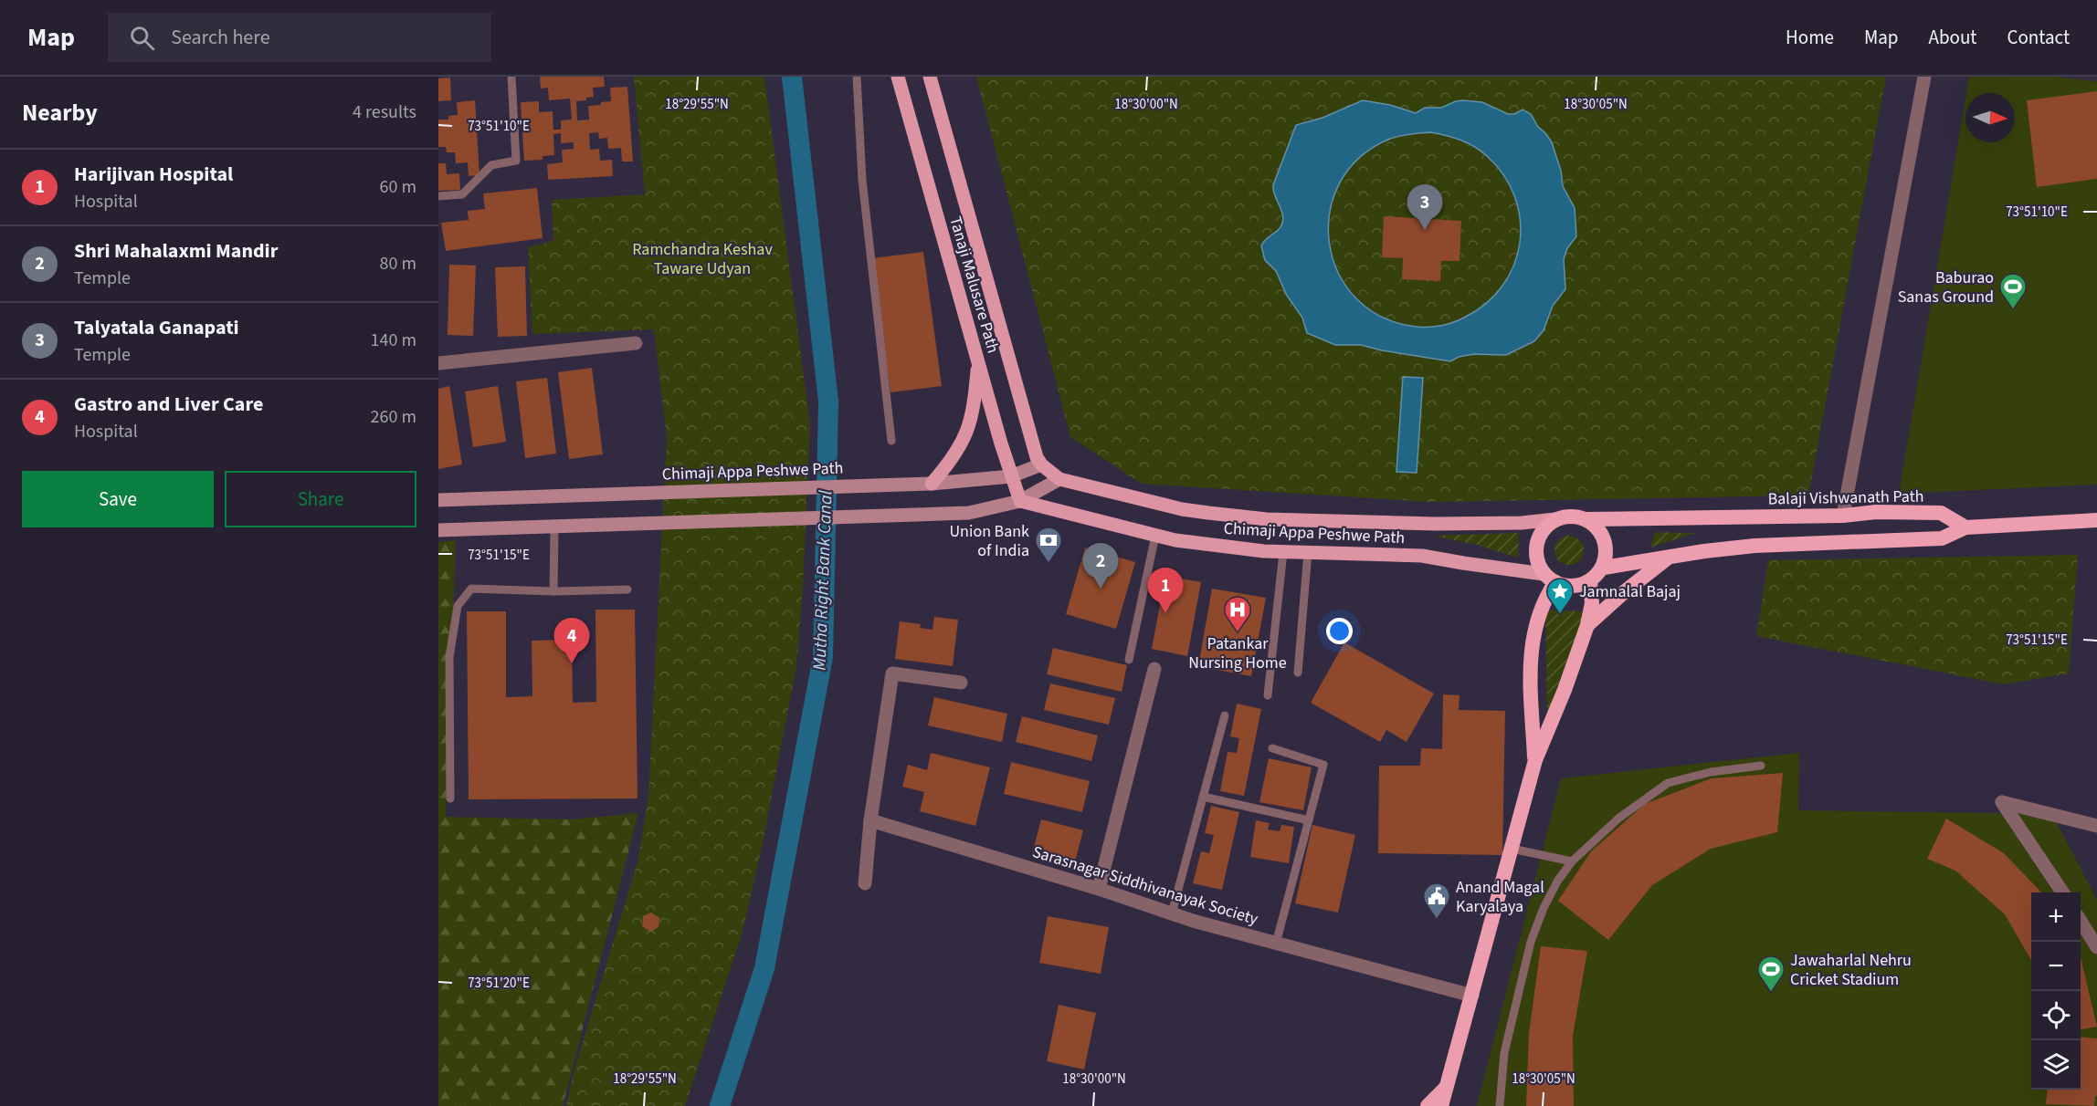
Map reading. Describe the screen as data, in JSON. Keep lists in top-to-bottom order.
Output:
{
  "streets": {
    "highway": ["Balaji Vishwanath Path"],
    "main road": ["Tanaji Malusare Path", "Chimaji Appa Peshwe Path"],
    "street": ["Sarasnagar Siddhivanayak Society"]
  },
  "crossings": [
    ["Tanaji Malusare Path", "Chimaji Appa Peshwe Path"],
    ["Chimaji Appa Peshwe Path", "Balaji Vishwanath Path"]
  ],
  "water": ["Mutha Right Bank Canal"],
  "parks": ["Ramchandra Keshav Taware Udyan"],
  "places": {
    "sports": ["Baburao Sanas Ground", "Jawaharlal Nehru Cricket Stadium"],
    "bank": ["Union Bank of India"],
    "place": ["Jamnalal Bajaj"],
    "hospital": ["Patankar Nursing Home"],
    "public building": ["Anand Magal Karyalaya"]
  },
  "north": "right",
  "page": {
    "header": "Map",
    "search": "Search here",
    "nav": [
      "Home",
      "Map",
      "About",
      "Contact"
    ],
    "heading": ["Nearby", "4 results"],
    "list": [
      {
        "mark": "1",
        "name": "Harijivan Hospital",
        "note": "Hospital",
        "value": "60 m"
      },
      {
        "mark": "2",
        "name": "Shri Mahalaxmi Mandir",
        "note": "Temple",
        "value": "80 m"
      },
      {
        "mark": "3",
        "name": "Talyatala Ganapati",
        "note": "Temple",
        "value": "140 m"
      },
      {
        "mark": "4",
        "name": "Gastro and Liver Care",
        "note": "Hospital",
        "value": "260 m"
      }
    ],
    "pins": [
      "3",
      "2",
      "1",
      "4"
    ],
    "buttons": ["Save", "Share"],
    "map_buttons": ["+", "−"]
  },
  "coordinates": [
    "18°29'55\"N",
    "18°30'00\"N",
    "18°30'05\"N",
    "73°51'10\"E",
    "73°51'15\"E",
    "73°51'20\"E"
  ]
}
